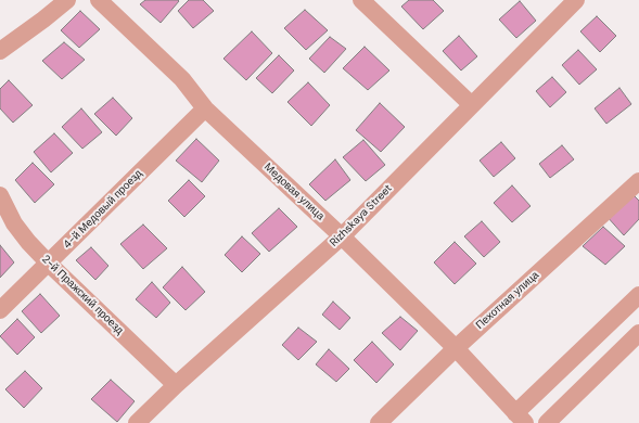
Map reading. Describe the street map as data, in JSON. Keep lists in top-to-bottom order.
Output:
{
  "streets": {
    "street": [
      "Медовая улица",
      "4-й Медовый проезд",
      "Rizhskaya Street",
      "2-й Пражский проезд",
      "Пехотная улица"
    ]
  },
  "crossings": [
    ["Медовая улица", "4-й Медовый проезд"],
    ["Медовая улица", "Rizhskaya Street"],
    ["Медовая улица", "Пехотная улица"],
    ["4-й Медовый проезд", "2-й Пражский проезд"],
    ["Rizhskaya Street", "2-й Пражский проезд"]
  ]
}
